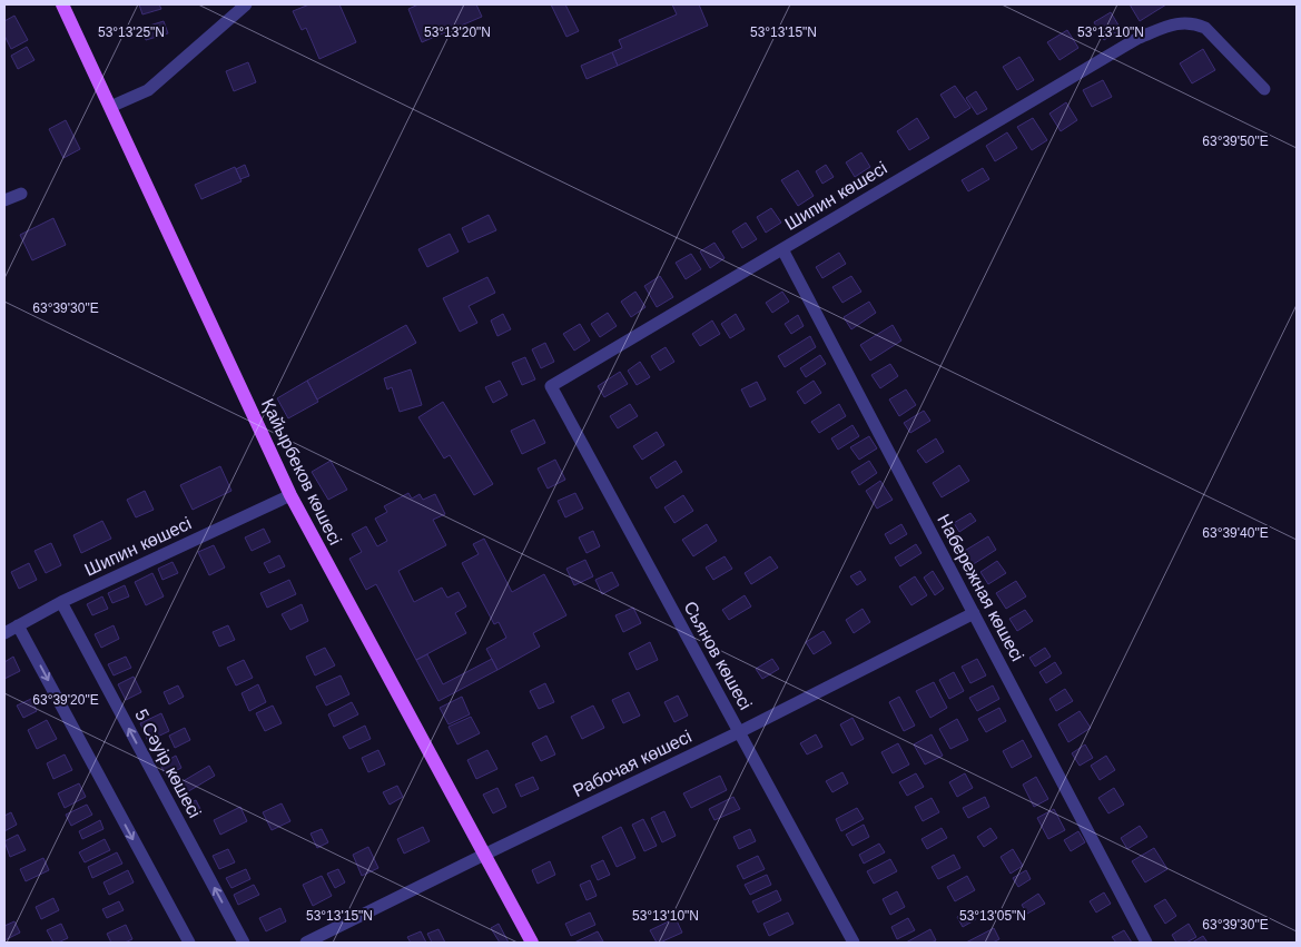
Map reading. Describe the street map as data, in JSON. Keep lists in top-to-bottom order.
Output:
{
  "streets": {
    "main road": ["Қайырбеков көшесі"],
    "street": [
      "Шипин көшесі",
      "Набережная көшесі",
      "Сьянов көшесі",
      "5 Сәуір көшесі",
      "Рабочая көшесі"
    ]
  },
  "crossings": [
    ["Шипин көшесі", "Қайырбеков көшесі"],
    ["Шипин көшесі", "Набережная көшесі"],
    ["Шипин көшесі", "Сьянов көшесі"],
    ["Шипин көшесі", "5 Сәуір көшесі"],
    ["Қайырбеков көшесі", "Рабочая көшесі"],
    ["Набережная көшесі", "Рабочая көшесі"],
    ["Сьянов көшесі", "Рабочая көшесі"]
  ],
  "coordinates": [
    "53°13'25\"N",
    "53°13'20\"N",
    "53°13'15\"N",
    "53°13'10\"N",
    "63°39'50\"E",
    "63°39'30\"E",
    "63°39'40\"E",
    "63°39'20\"E",
    "53°13'05\"N"
  ]
}
